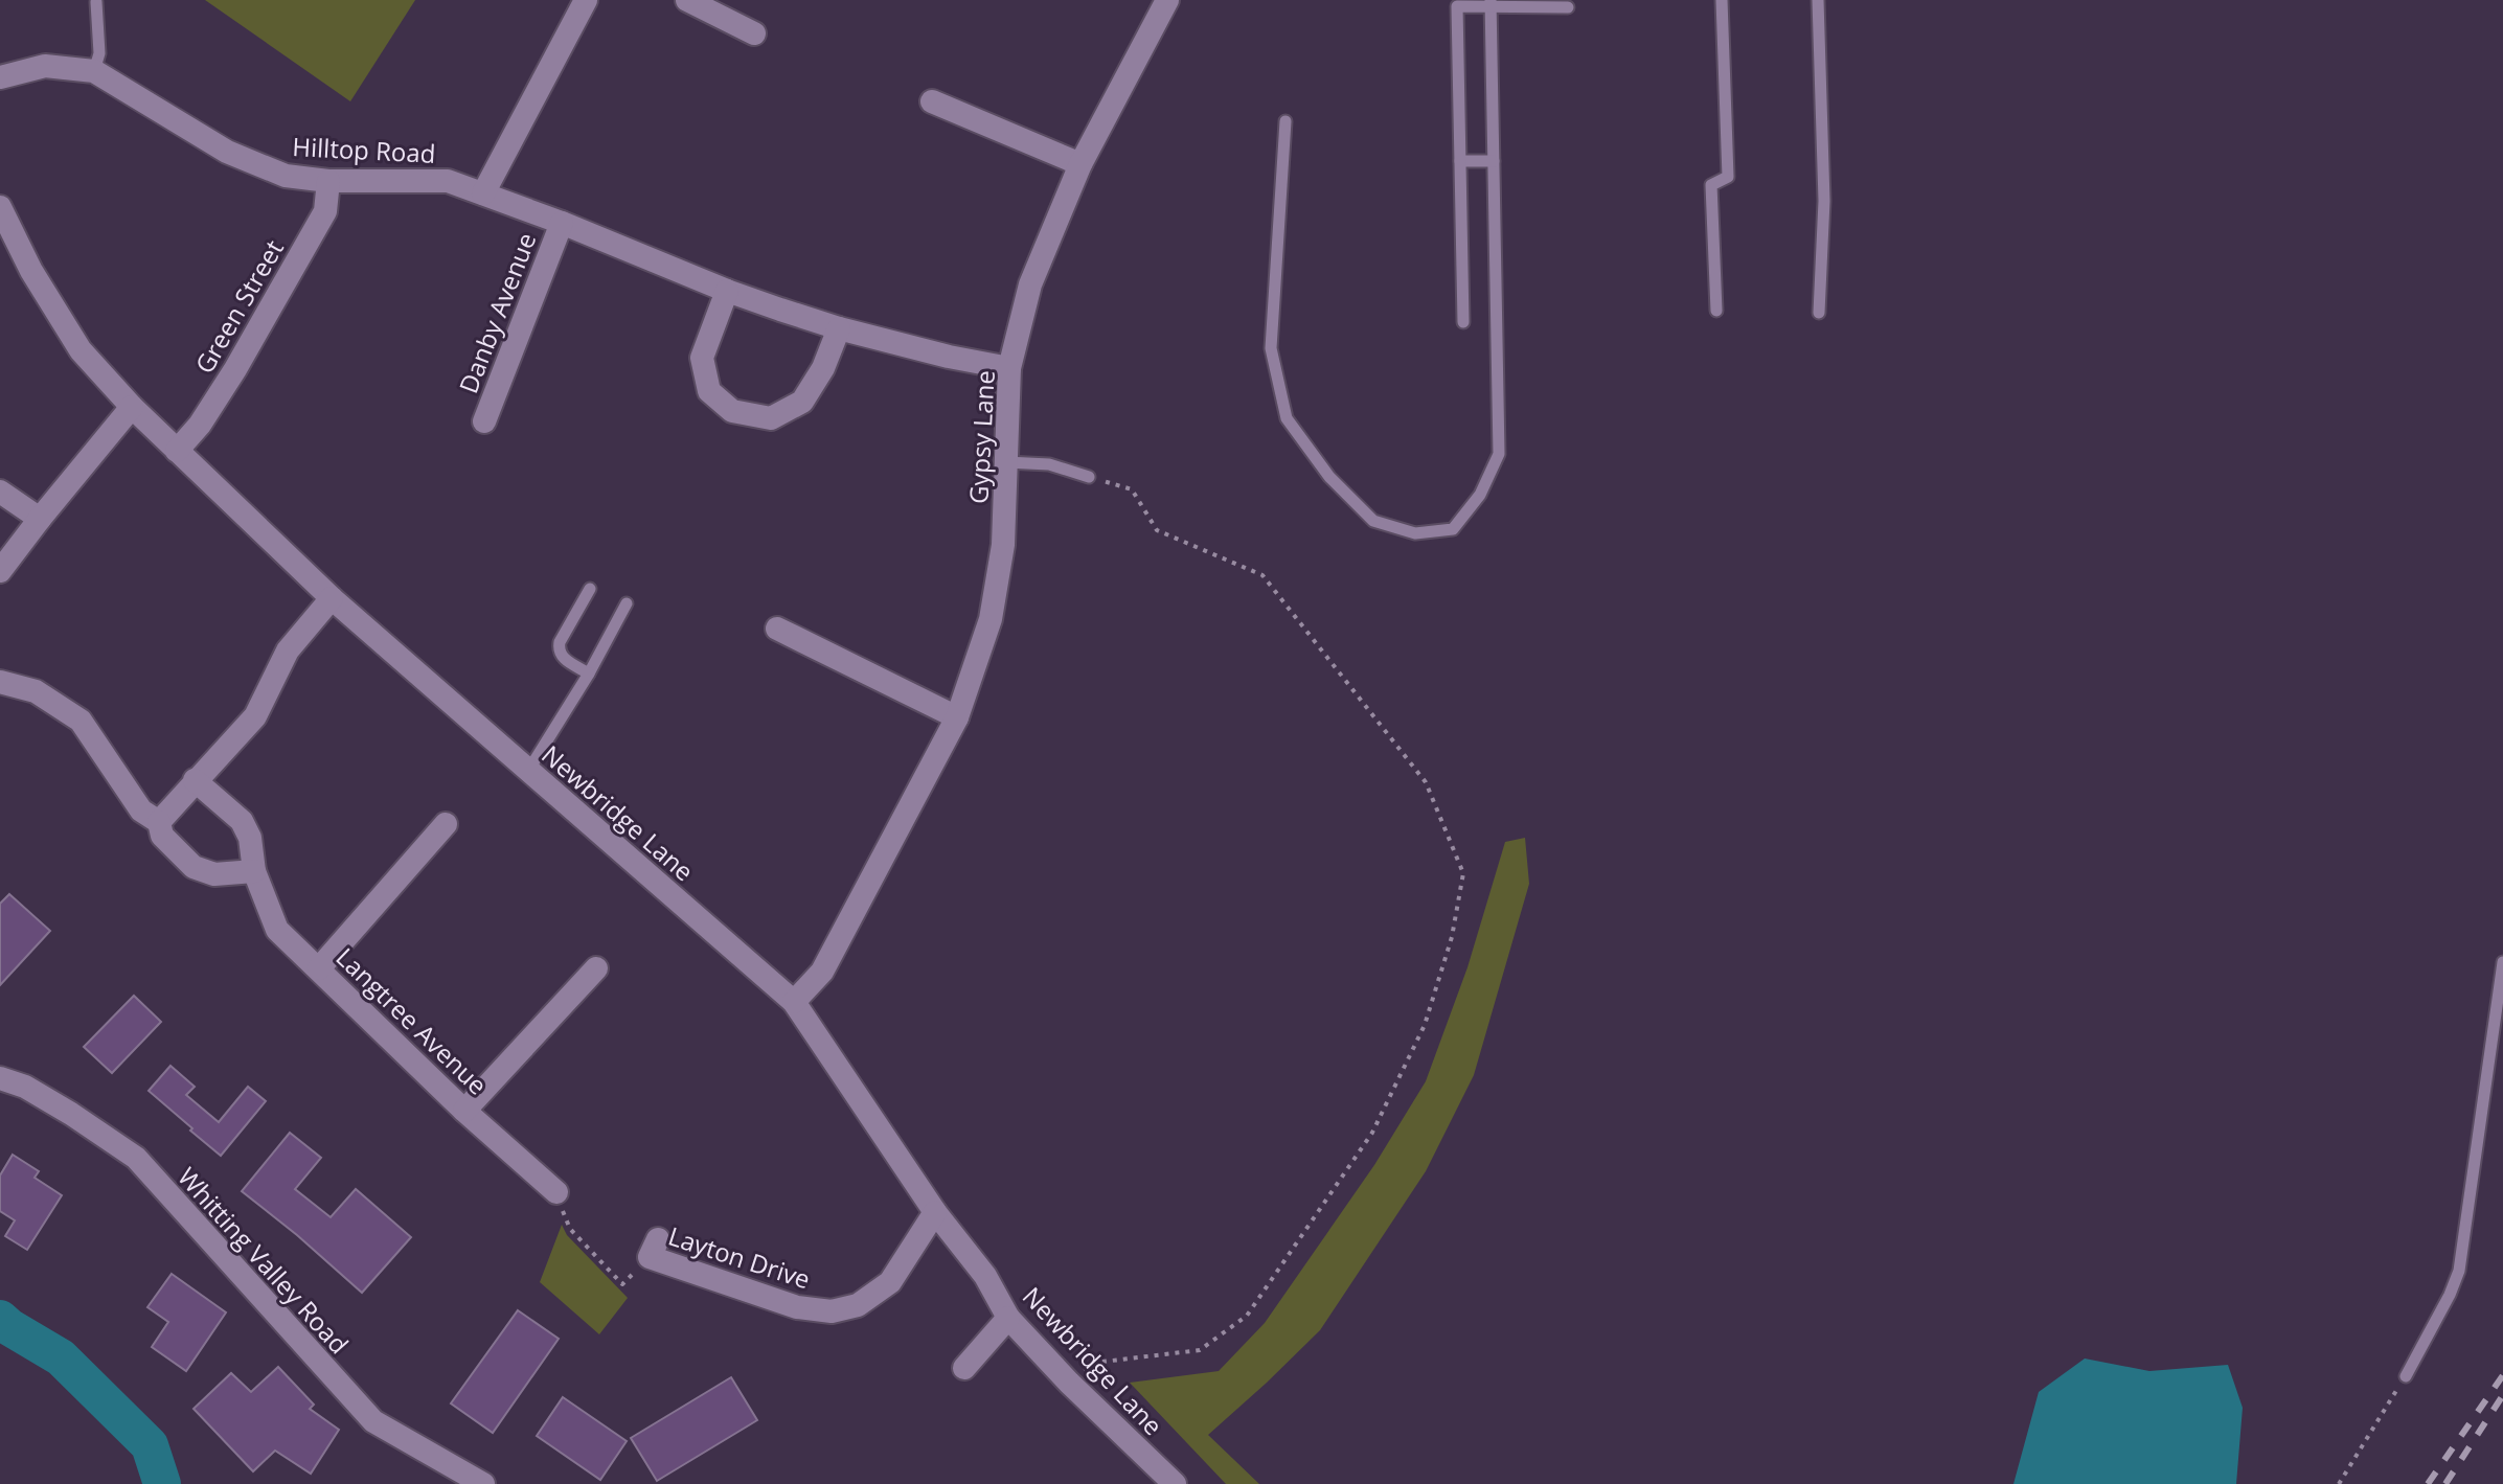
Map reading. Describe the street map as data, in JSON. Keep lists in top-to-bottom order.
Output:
{
  "streets": {
    "street": [
      "Hilltop Road",
      "Green Street",
      "Danby Avenue",
      "Gypsy Lane",
      "Newbridge Lane",
      "Langtree Avenue",
      "Layton Drive",
      "Whitting Valley Road"
    ]
  },
  "crossings": [
    ["Hilltop Road", "Green Street"],
    ["Hilltop Road", "Danby Avenue"],
    ["Green Street", "Newbridge Lane"],
    ["Danby Avenue", "Gypsy Lane"],
    ["Gypsy Lane", "Newbridge Lane"],
    ["Newbridge Lane", "Layton Drive"]
  ]
}
